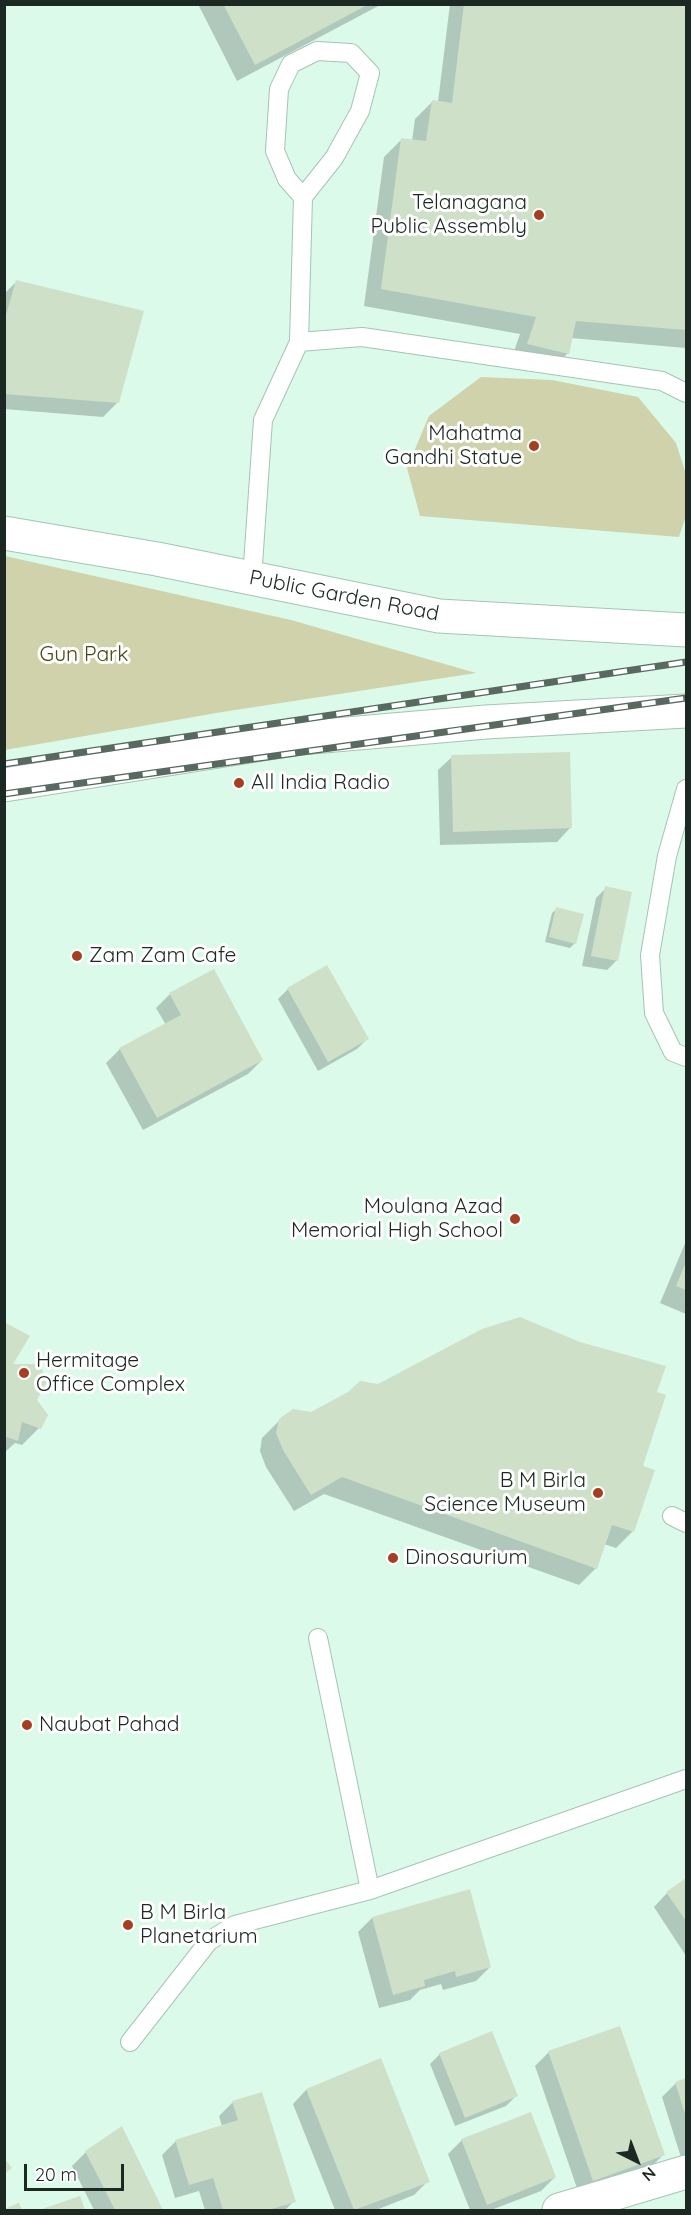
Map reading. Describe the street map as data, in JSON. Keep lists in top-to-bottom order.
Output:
{
  "streets": {
    "main road": ["Public Garden Road"]
  },
  "parks": ["Gun Park"],
  "places": [
    "Telanagana Public Assembly",
    "Mahatma Gandhi Statue",
    "All India Radio",
    "Zam Zam Cafe",
    "Moulana Azad Memorial High School",
    "Hermitage Office Complex",
    "B M Birla Science Museum",
    "Dinosaurium",
    "Naubat Pahad",
    "B M Birla Planetarium"
  ],
  "scale_bar": "20 m",
  "north": "bottom right"
}
